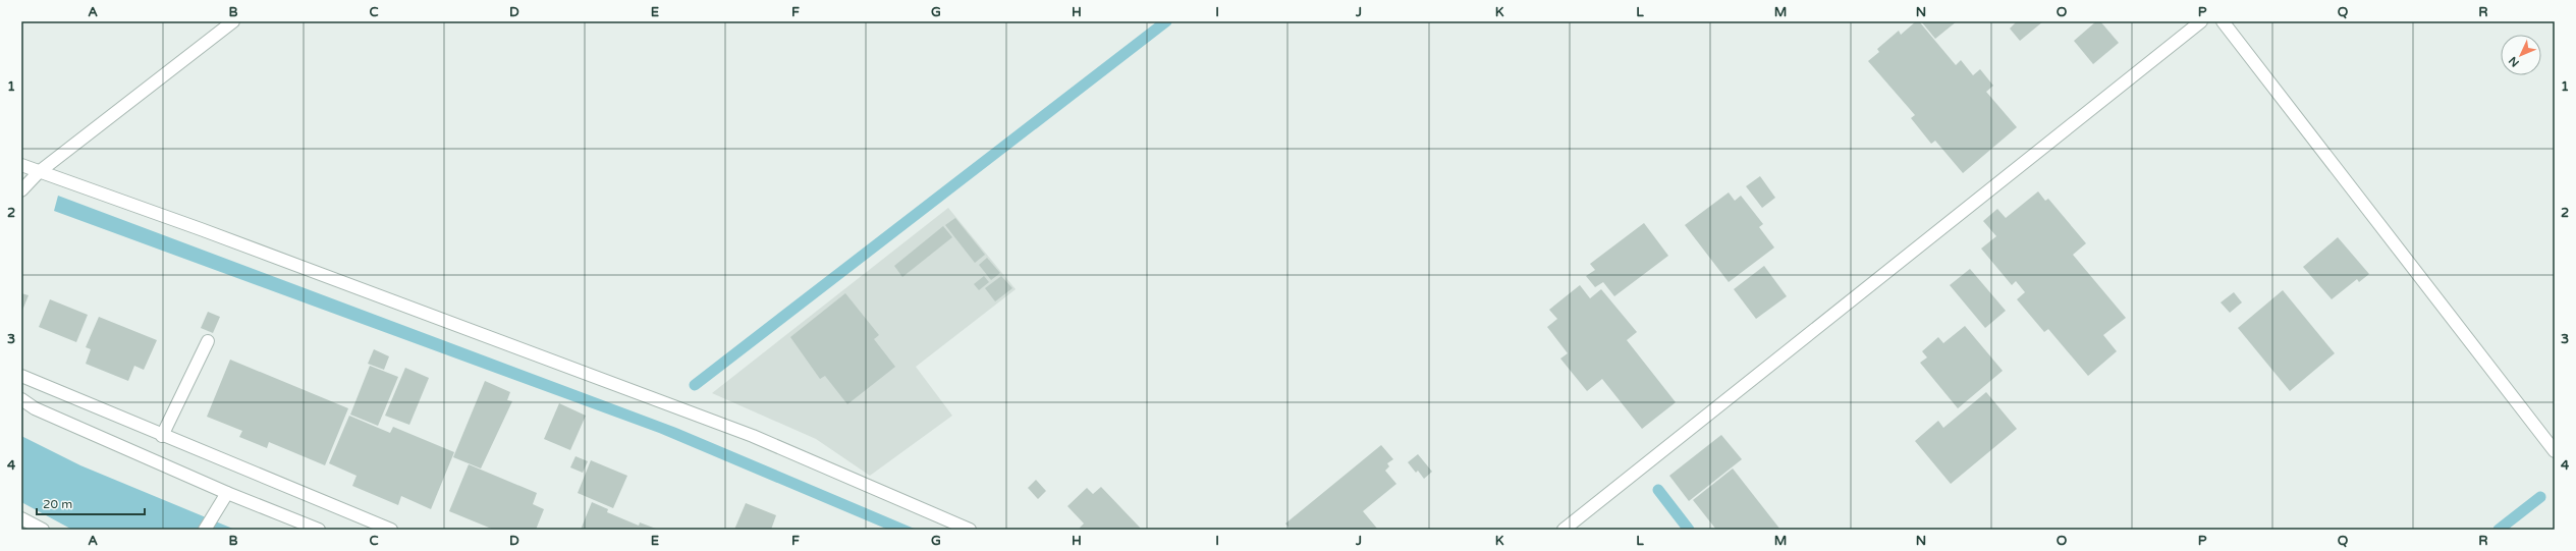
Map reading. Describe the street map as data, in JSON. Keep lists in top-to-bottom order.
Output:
{
  "scale_bar": "20 m",
  "north": "bottom left",
  "grid": {
    "columns": [
      "A",
      "B",
      "C",
      "D",
      "E",
      "F",
      "G",
      "H",
      "I",
      "J",
      "K",
      "L",
      "M",
      "N",
      "O",
      "P",
      "Q",
      "R"
    ],
    "rows": [
      "1",
      "2",
      "3",
      "4"
    ]
  }
}
